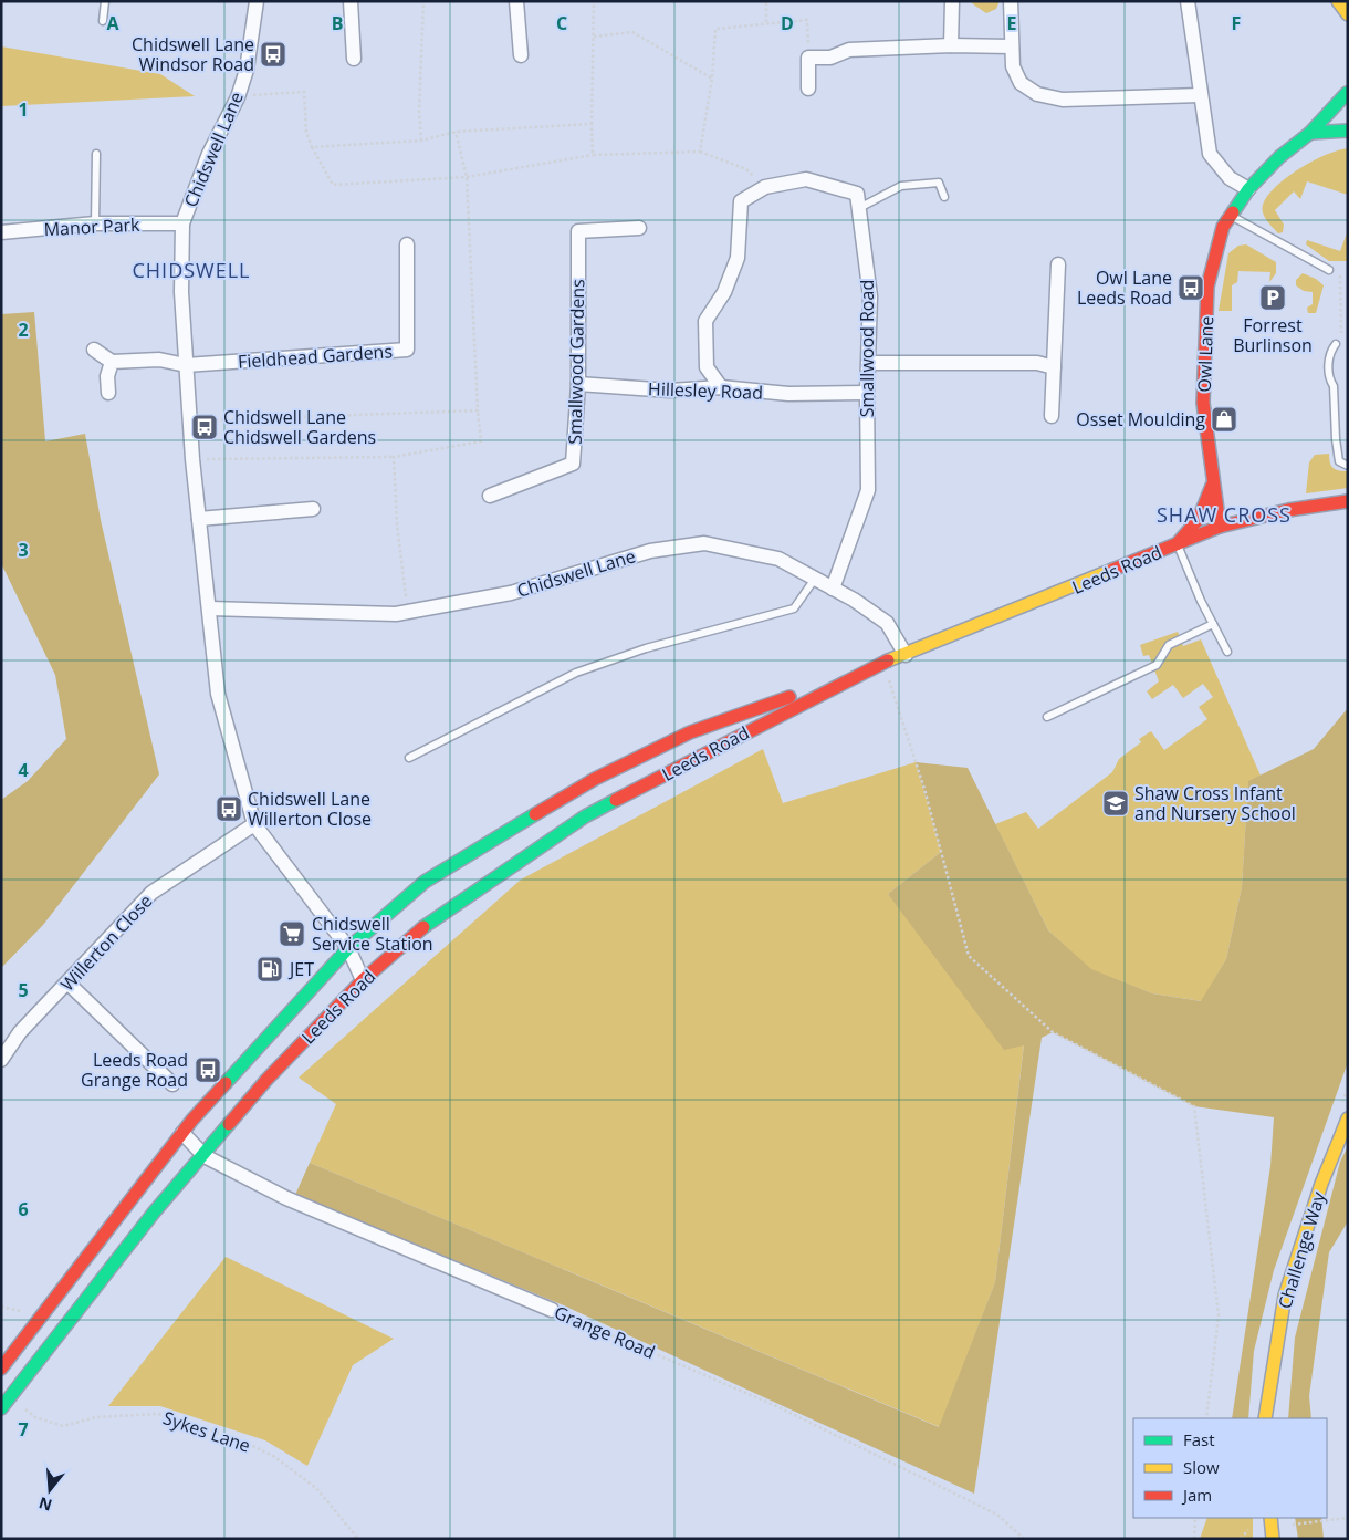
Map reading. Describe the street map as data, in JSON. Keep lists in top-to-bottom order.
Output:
{
  "streets": {
    "main road": ["Owl Lane", "Leeds Road", "Challenge Way"],
    "street": [
      "Chidswell Lane",
      "Manor Park",
      "Smallwood Road",
      "Fieldhead Gardens",
      "Smallwood Gardens",
      "Hillesley Road",
      "Willerton Close",
      "Grange Road"
    ],
    "path": ["Sykes Lane"]
  },
  "crossings": [
    ["Chidswell Lane", "Manor Park"],
    ["Chidswell Lane", "Smallwood Road"],
    ["Chidswell Lane", "Fieldhead Gardens"],
    ["Chidswell Lane", "Leeds Road"],
    ["Chidswell Lane", "Willerton Close"],
    ["Smallwood Road", "Hillesley Road"],
    ["Owl Lane", "Leeds Road"],
    ["Smallwood Gardens", "Hillesley Road"],
    ["Leeds Road", "Grange Road"],
    ["Leeds Road", "Sykes Lane"]
  ],
  "districts": ["CHIDSWELL", "SHAW CROSS"],
  "places": {
    "bus stop": [
      "Chidswell Lane Windsor Road",
      "Owl Lane Leeds Road",
      "Chidswell Lane Chidswell Gardens",
      "Chidswell Lane Willerton Close",
      "Leeds Road Grange Road"
    ],
    "parking": ["Forrest Burlinson"],
    "shop": ["Osset Moulding"],
    "school or university": ["Shaw Cross Infant and Nursery School"],
    "supermarket": ["Chidswell Service Station"],
    "fuel station": ["JET"]
  },
  "legend": ["Fast", "Slow", "Jam"],
  "north": "bottom",
  "grid": {
    "columns": [
      "A",
      "B",
      "C",
      "D",
      "E",
      "F"
    ],
    "rows": [
      "1",
      "2",
      "3",
      "4",
      "5",
      "6",
      "7"
    ]
  }
}
